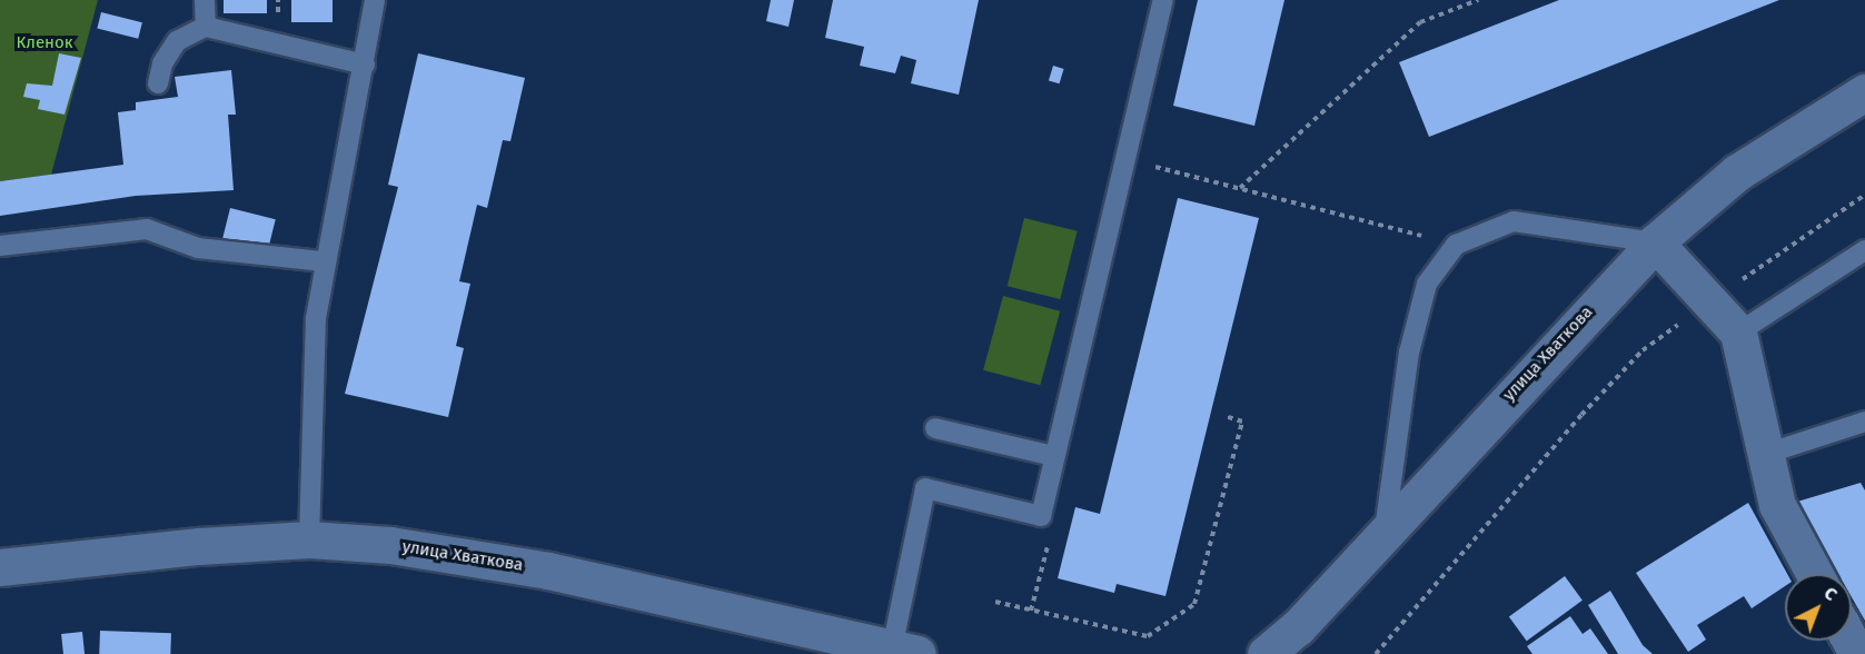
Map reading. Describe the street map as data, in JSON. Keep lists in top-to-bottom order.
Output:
{
  "streets": {
    "main road": ["улица Хваткова"]
  },
  "parks": ["Кленок"],
  "north": "top right"
}
